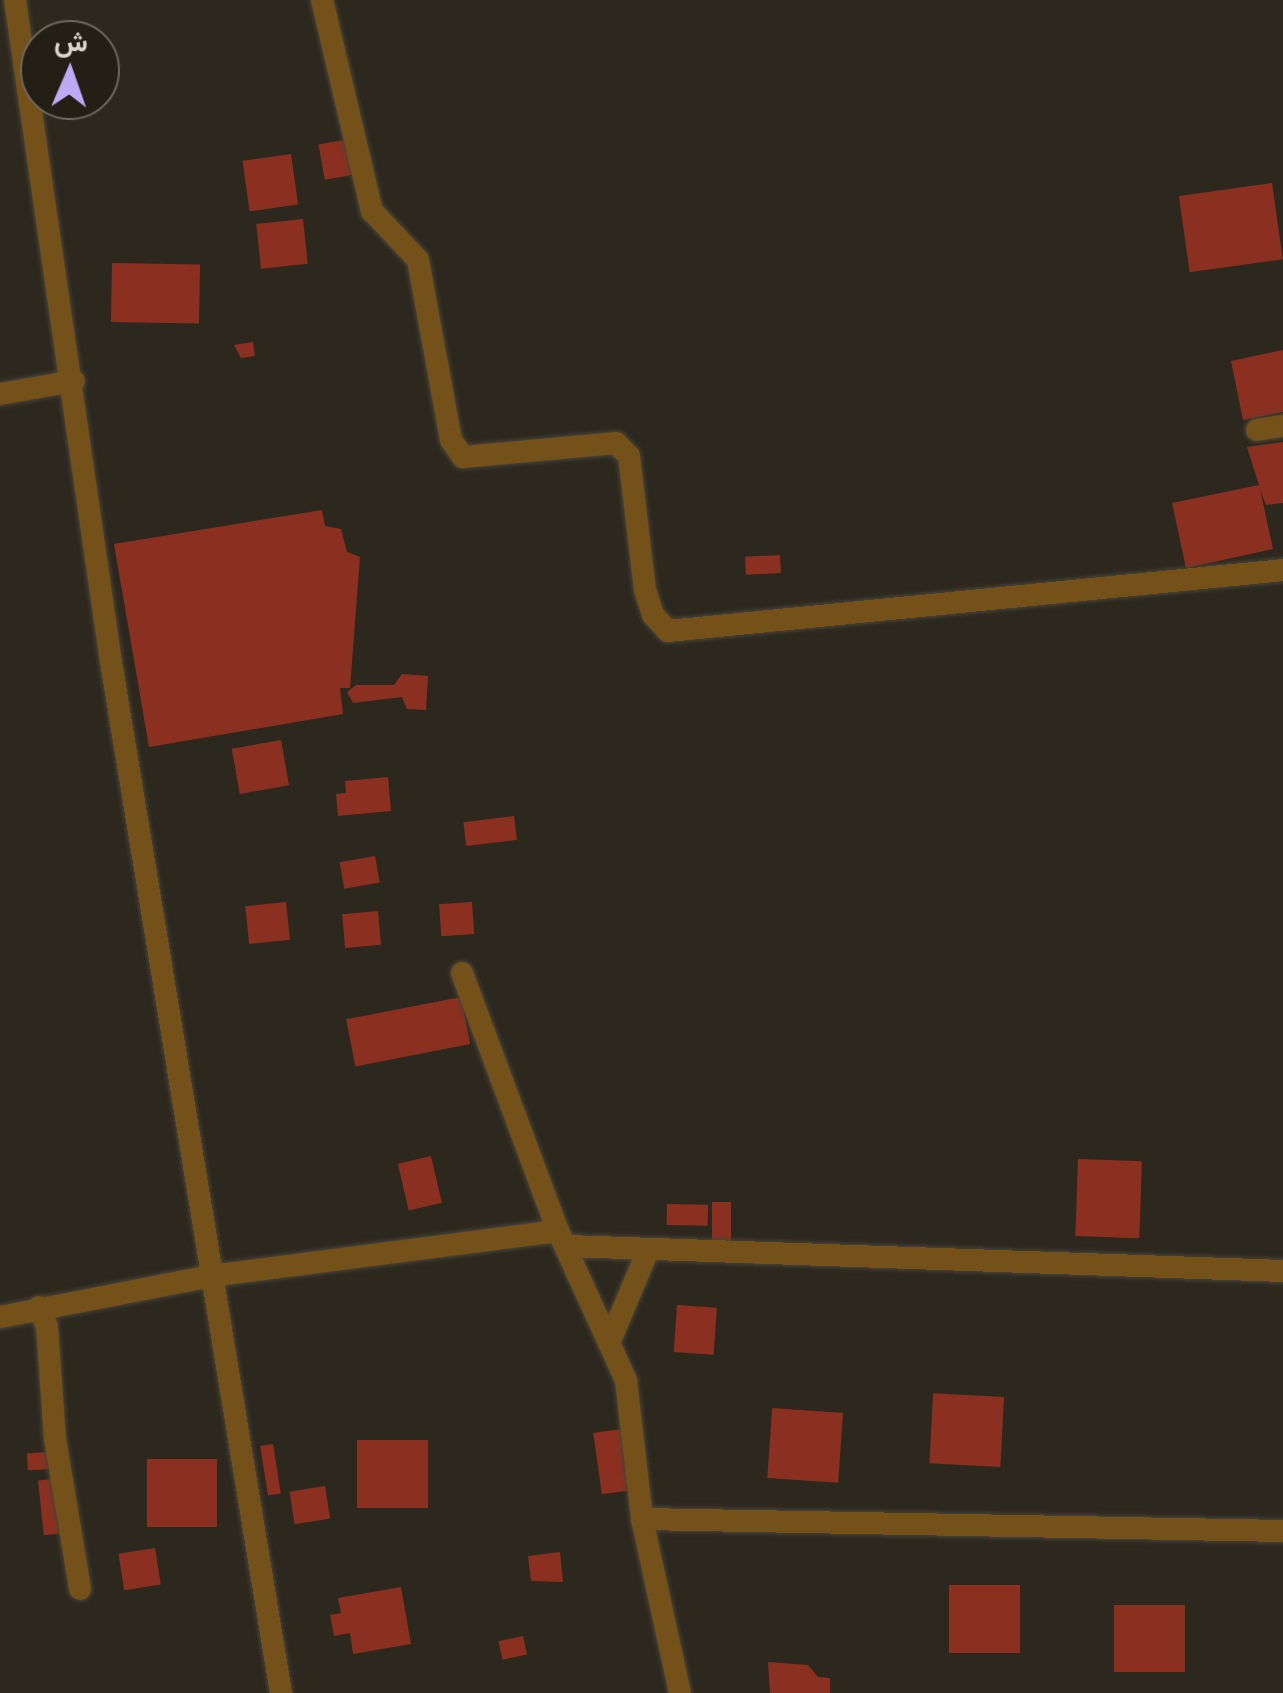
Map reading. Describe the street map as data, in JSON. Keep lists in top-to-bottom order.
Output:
{
  "north": "top"
}
